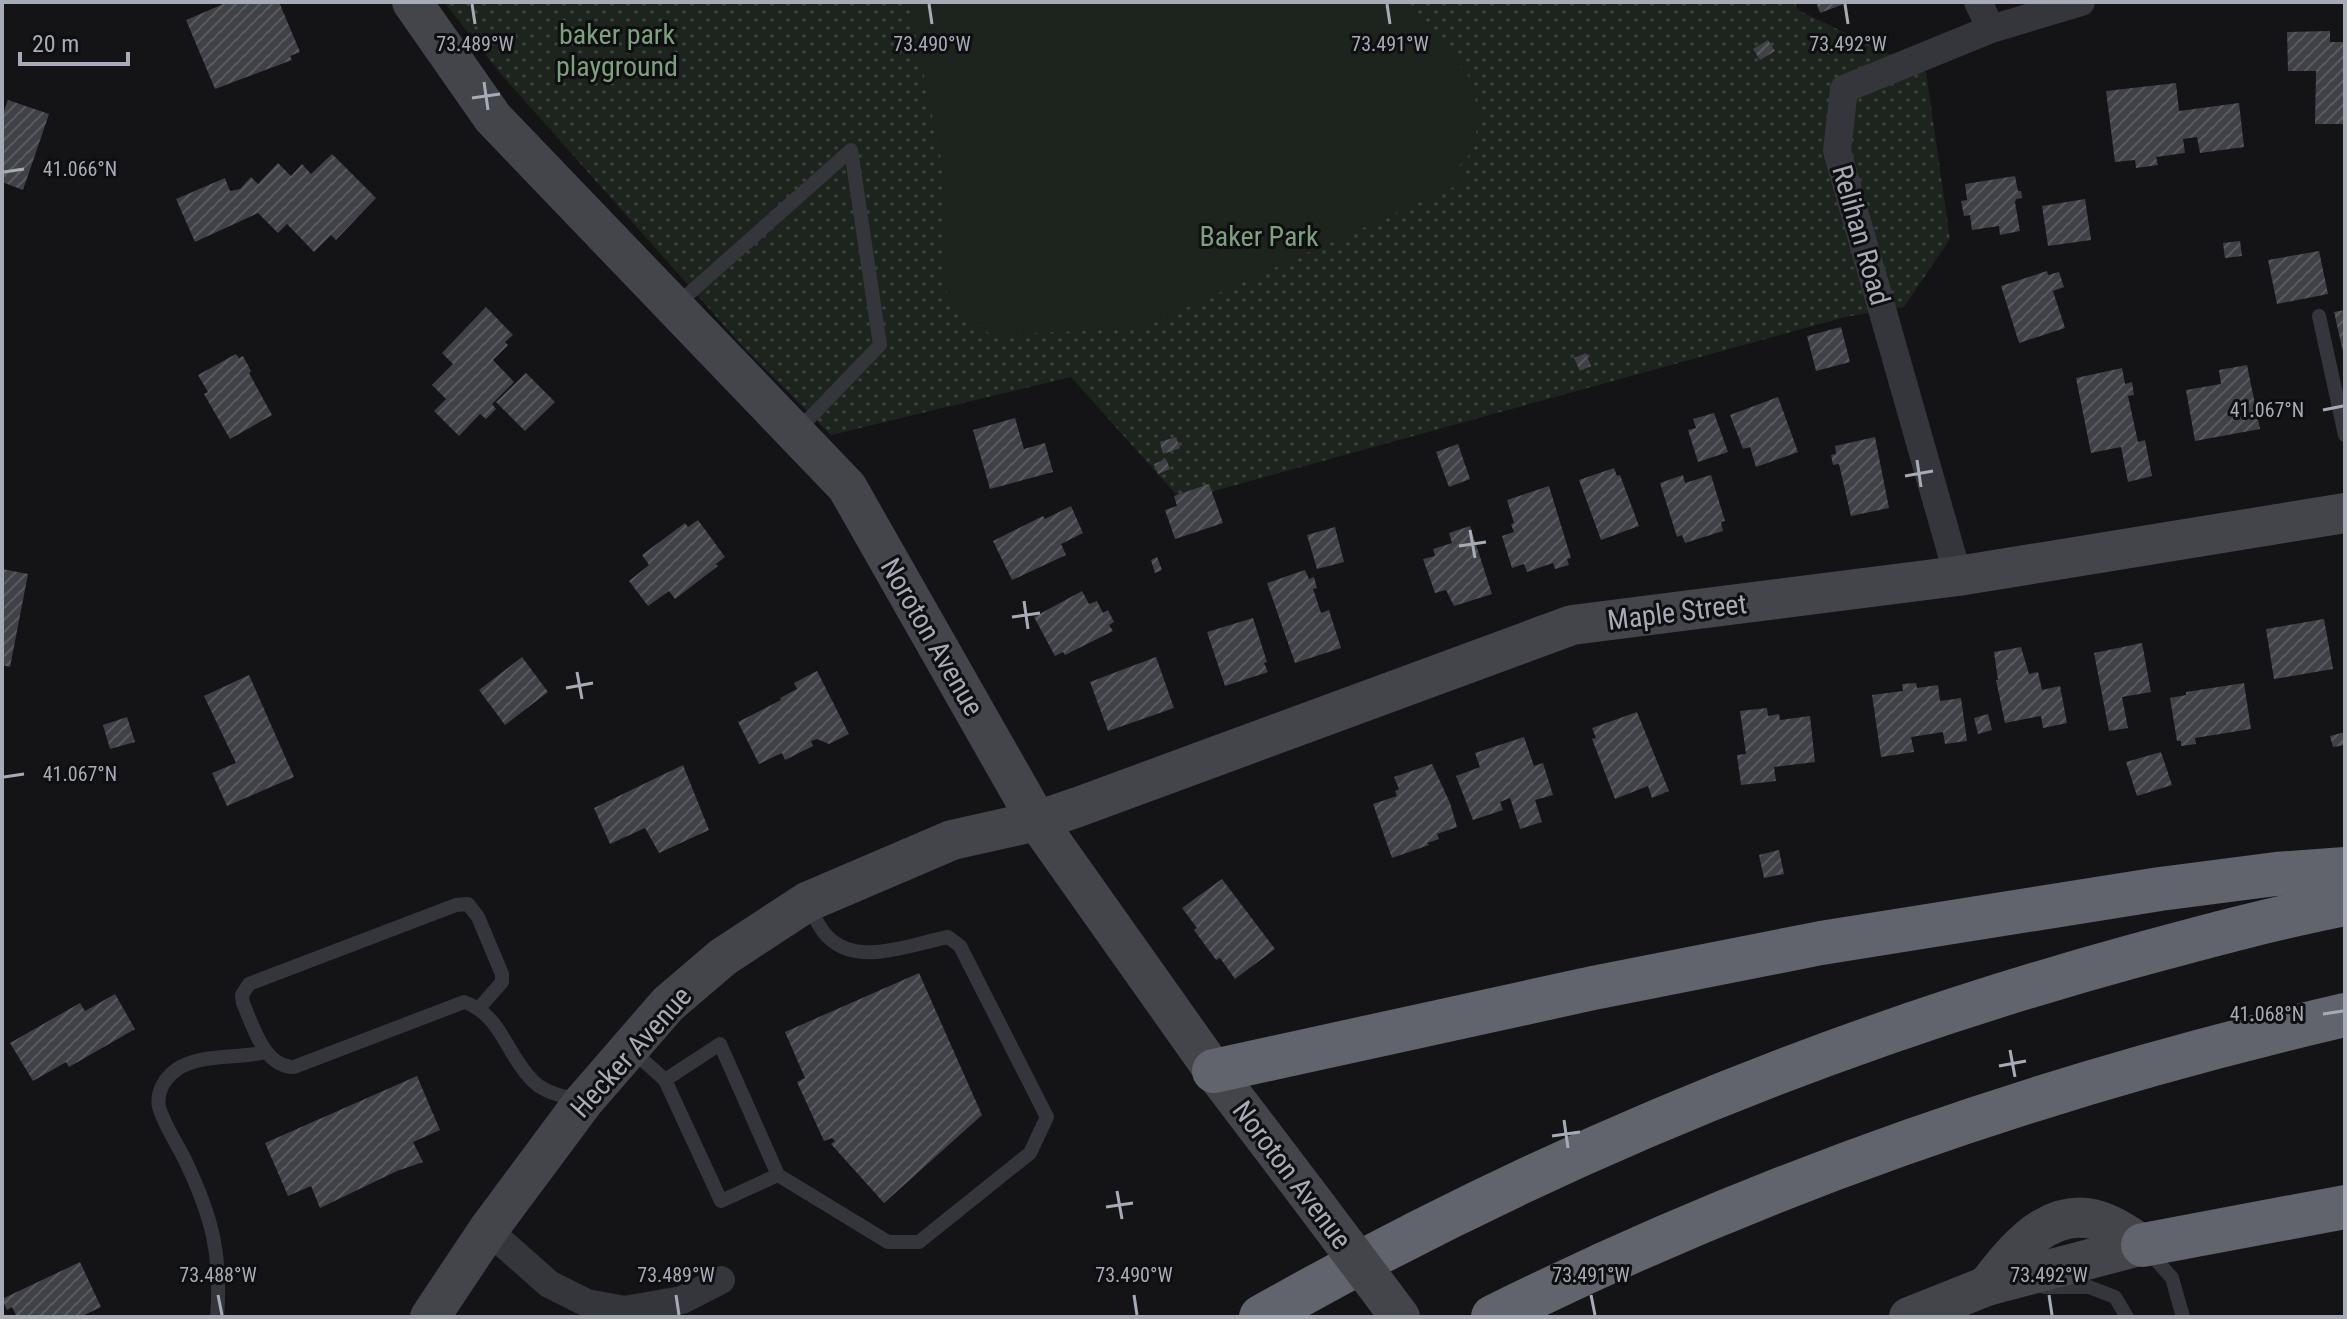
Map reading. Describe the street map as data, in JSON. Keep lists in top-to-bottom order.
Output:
{
  "streets": {
    "main road": ["Maple Street", "Noroton Avenue", "Hecker Avenue"],
    "street": ["Relihan Road"]
  },
  "crossings": [
    ["Relihan Road", "Maple Street"],
    ["Maple Street", "Noroton Avenue"],
    ["Maple Street", "Hecker Avenue"],
    ["Noroton Avenue", "Hecker Avenue"]
  ],
  "parks": ["baker park playground", "Baker Park"],
  "scale_bar": "20 m",
  "coordinates": [
    "73.489°W",
    "73.490°W",
    "73.491°W",
    "73.492°W",
    "41.066°N",
    "41.067°N",
    "41.068°N",
    "73.488°W"
  ]
}
